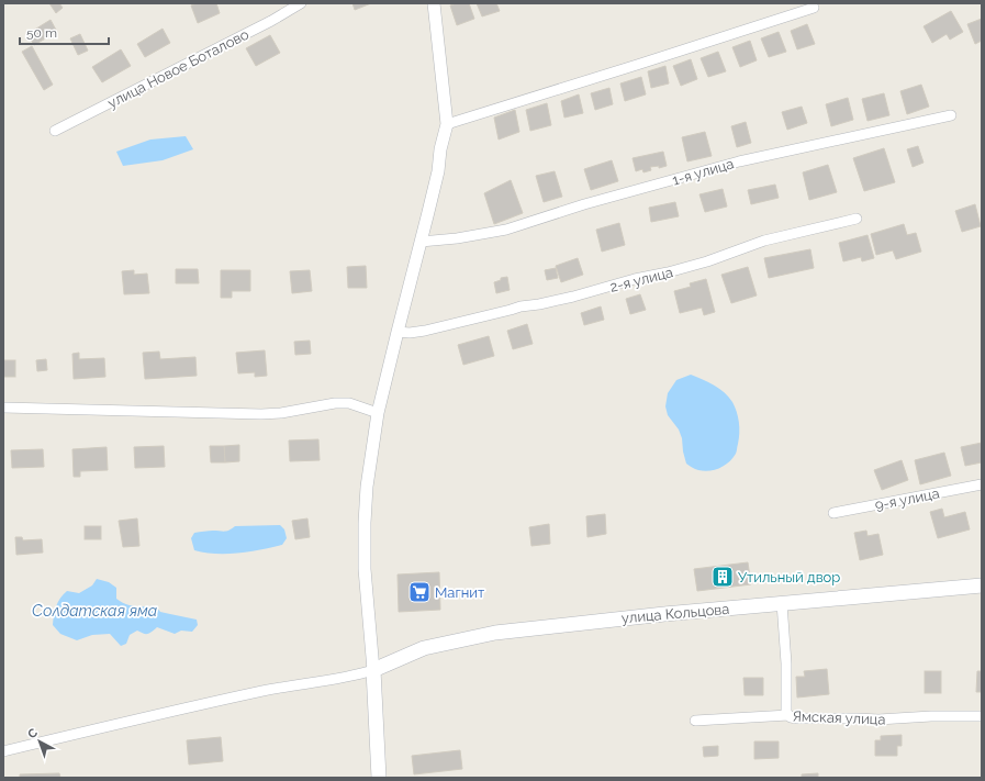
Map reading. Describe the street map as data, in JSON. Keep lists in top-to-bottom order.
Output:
{
  "streets": {
    "main road": ["улица Кольцова"],
    "street": [
      "улица Новое Боталово",
      "1-я улица",
      "2-я улица",
      "9-я улица",
      "Ямская улица"
    ]
  },
  "water": ["Солдатская яма"],
  "places": {
    "building": ["Утильный двор"],
    "supermarket": ["Магнит"]
  },
  "scale_bar": "50 m",
  "north": "top left"
}
